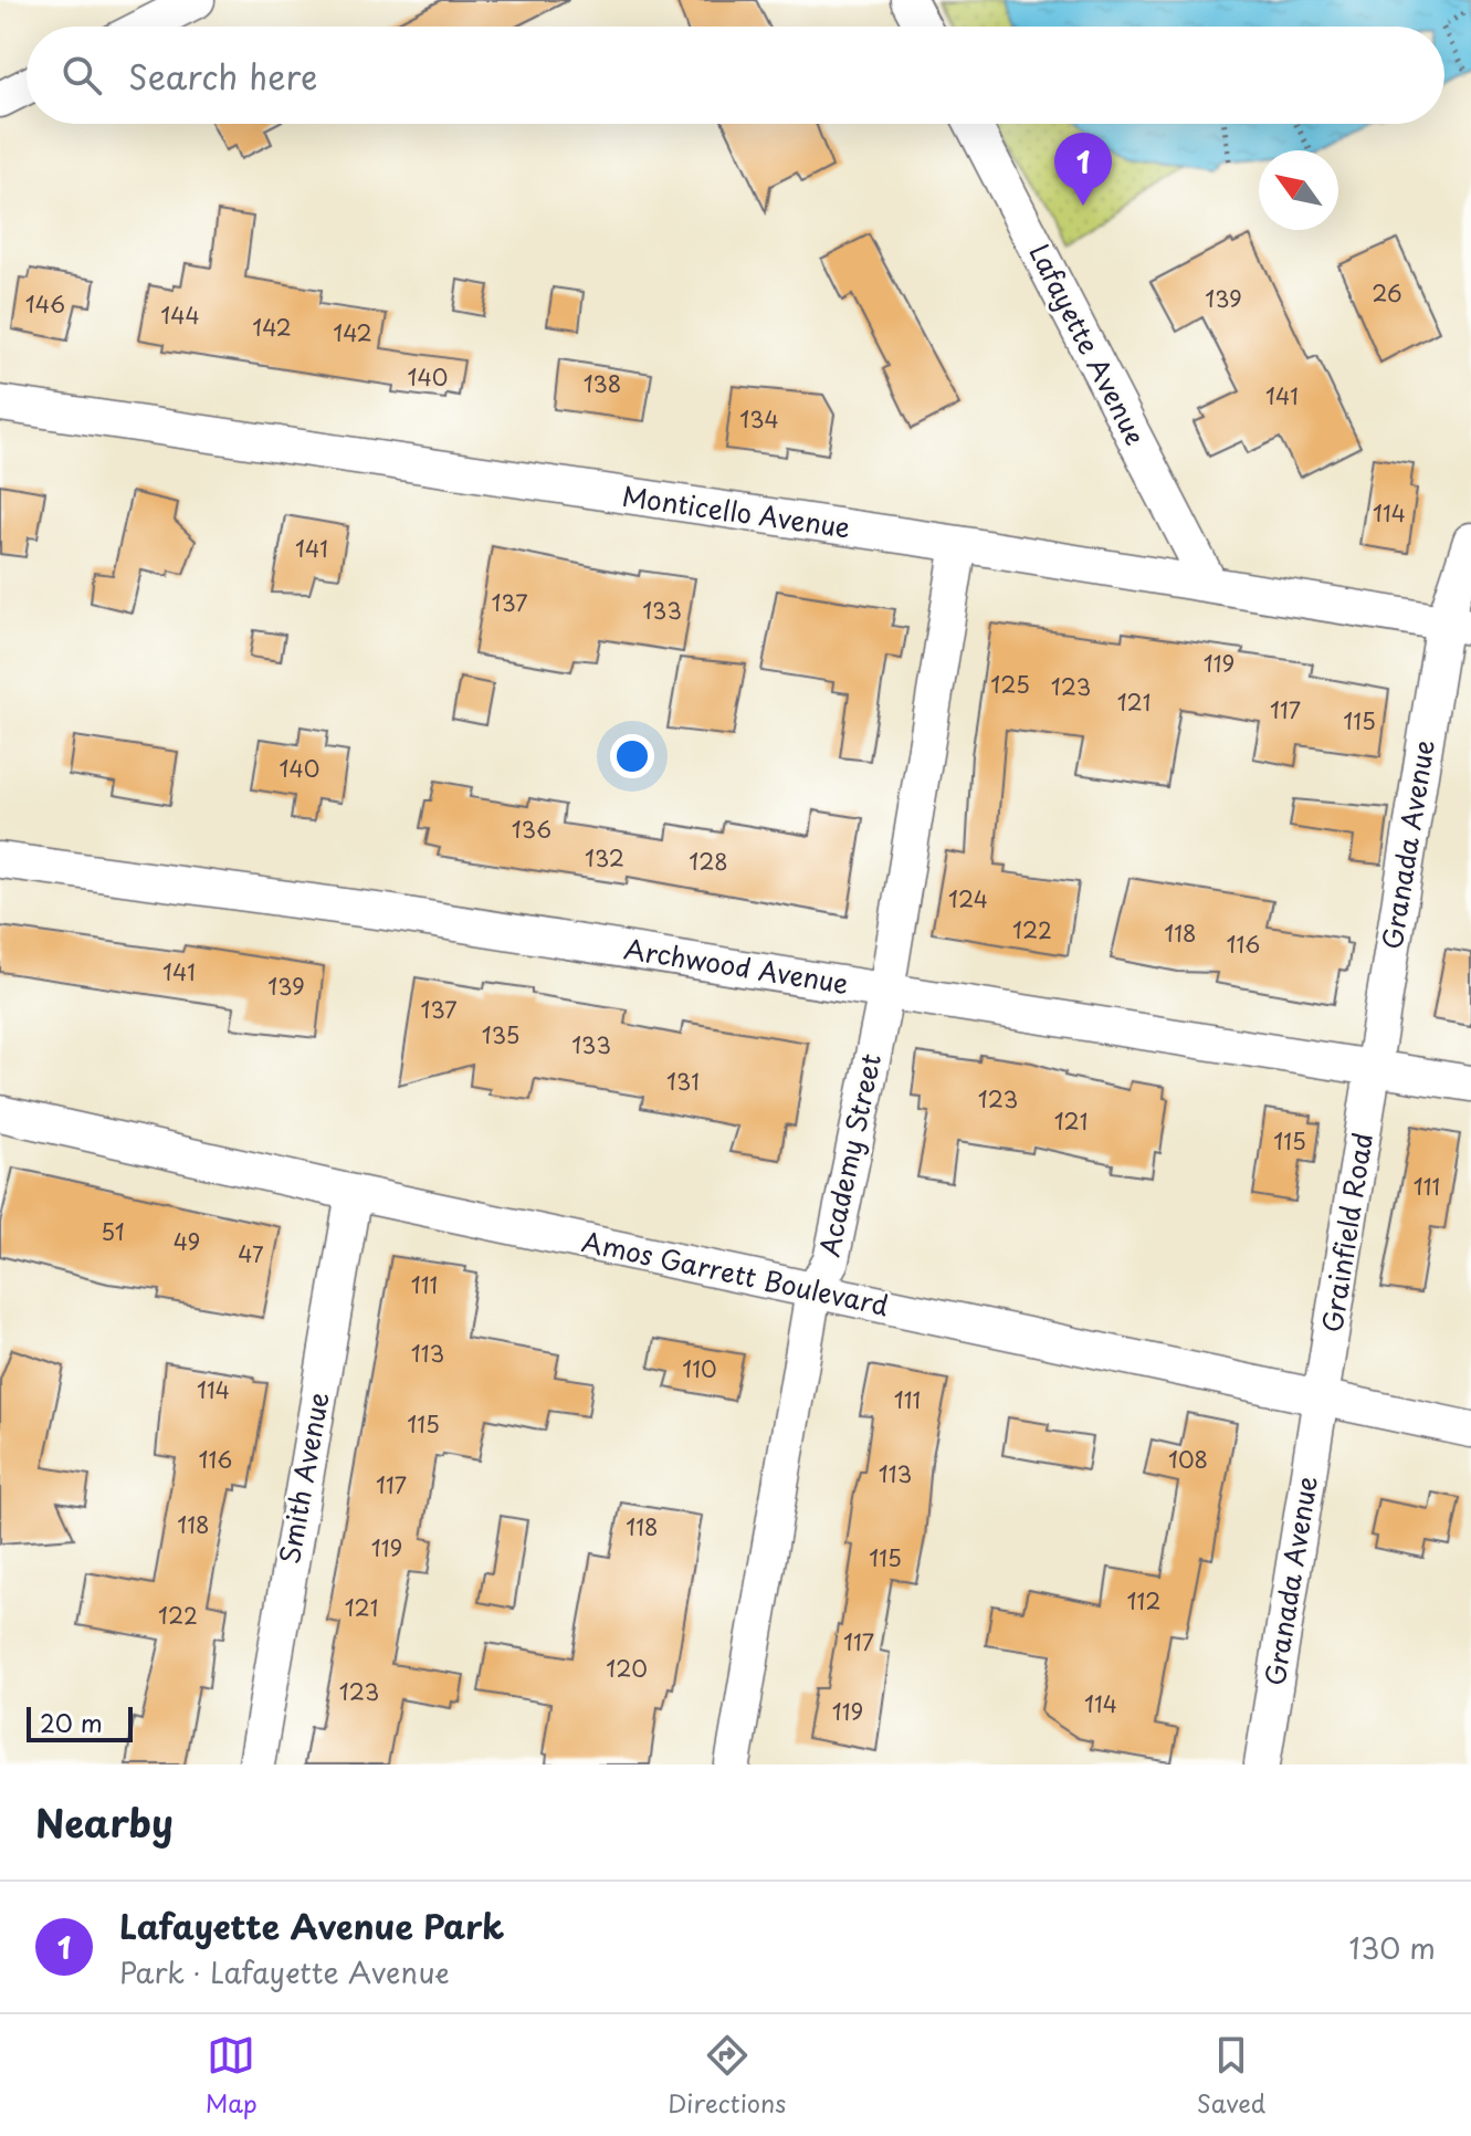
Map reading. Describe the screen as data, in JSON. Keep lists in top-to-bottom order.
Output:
{
  "streets": {
    "street": [
      "Lafayette Avenue",
      "Monticello Avenue",
      "Granada Avenue",
      "Archwood Avenue",
      "Academy Street",
      "Grainfield Road",
      "Amos Garrett Boulevard",
      "Smith Avenue"
    ]
  },
  "crossings": [
    ["Lafayette Avenue", "Monticello Avenue"],
    ["Monticello Avenue", "Granada Avenue"],
    ["Monticello Avenue", "Academy Street"],
    ["Granada Avenue", "Archwood Avenue"],
    ["Granada Avenue", "Grainfield Road"],
    ["Granada Avenue", "Amos Garrett Boulevard"],
    ["Archwood Avenue", "Academy Street"],
    ["Archwood Avenue", "Grainfield Road"],
    ["Academy Street", "Amos Garrett Boulevard"],
    ["Grainfield Road", "Amos Garrett Boulevard"],
    ["Amos Garrett Boulevard", "Smith Avenue"]
  ],
  "house_numbers": [
    "26",
    "139",
    "146",
    "144",
    "142",
    "142",
    "140",
    "138",
    "141",
    "134",
    "114",
    "141",
    "137",
    "133",
    "119",
    "125",
    "123",
    "121",
    "117",
    "115",
    "140",
    "136",
    "132",
    "128",
    "124",
    "122",
    "118",
    "116",
    "141",
    "139",
    "137",
    "135",
    "133",
    "131",
    "123",
    "121",
    "115",
    "111",
    "51",
    "49",
    "47",
    "111",
    "113",
    "110",
    "114",
    "111",
    "115",
    "116",
    "108",
    "113",
    "117",
    "118",
    "118",
    "119",
    "115",
    "112",
    "121",
    "122",
    "117",
    "120",
    "123",
    "114",
    "119"
  ],
  "scale_bar": "20 m",
  "north": "top left",
  "page": {
    "search": "Search here",
    "pins": "1",
    "scale": "20 m",
    "heading": "Nearby",
    "list": [
      {
        "mark": "1",
        "name": "Lafayette Avenue Park",
        "note": "Park · Lafayette Avenue",
        "value": "130 m"
      }
    ],
    "nav": ["Map", "Directions", "Saved"]
  }
}
